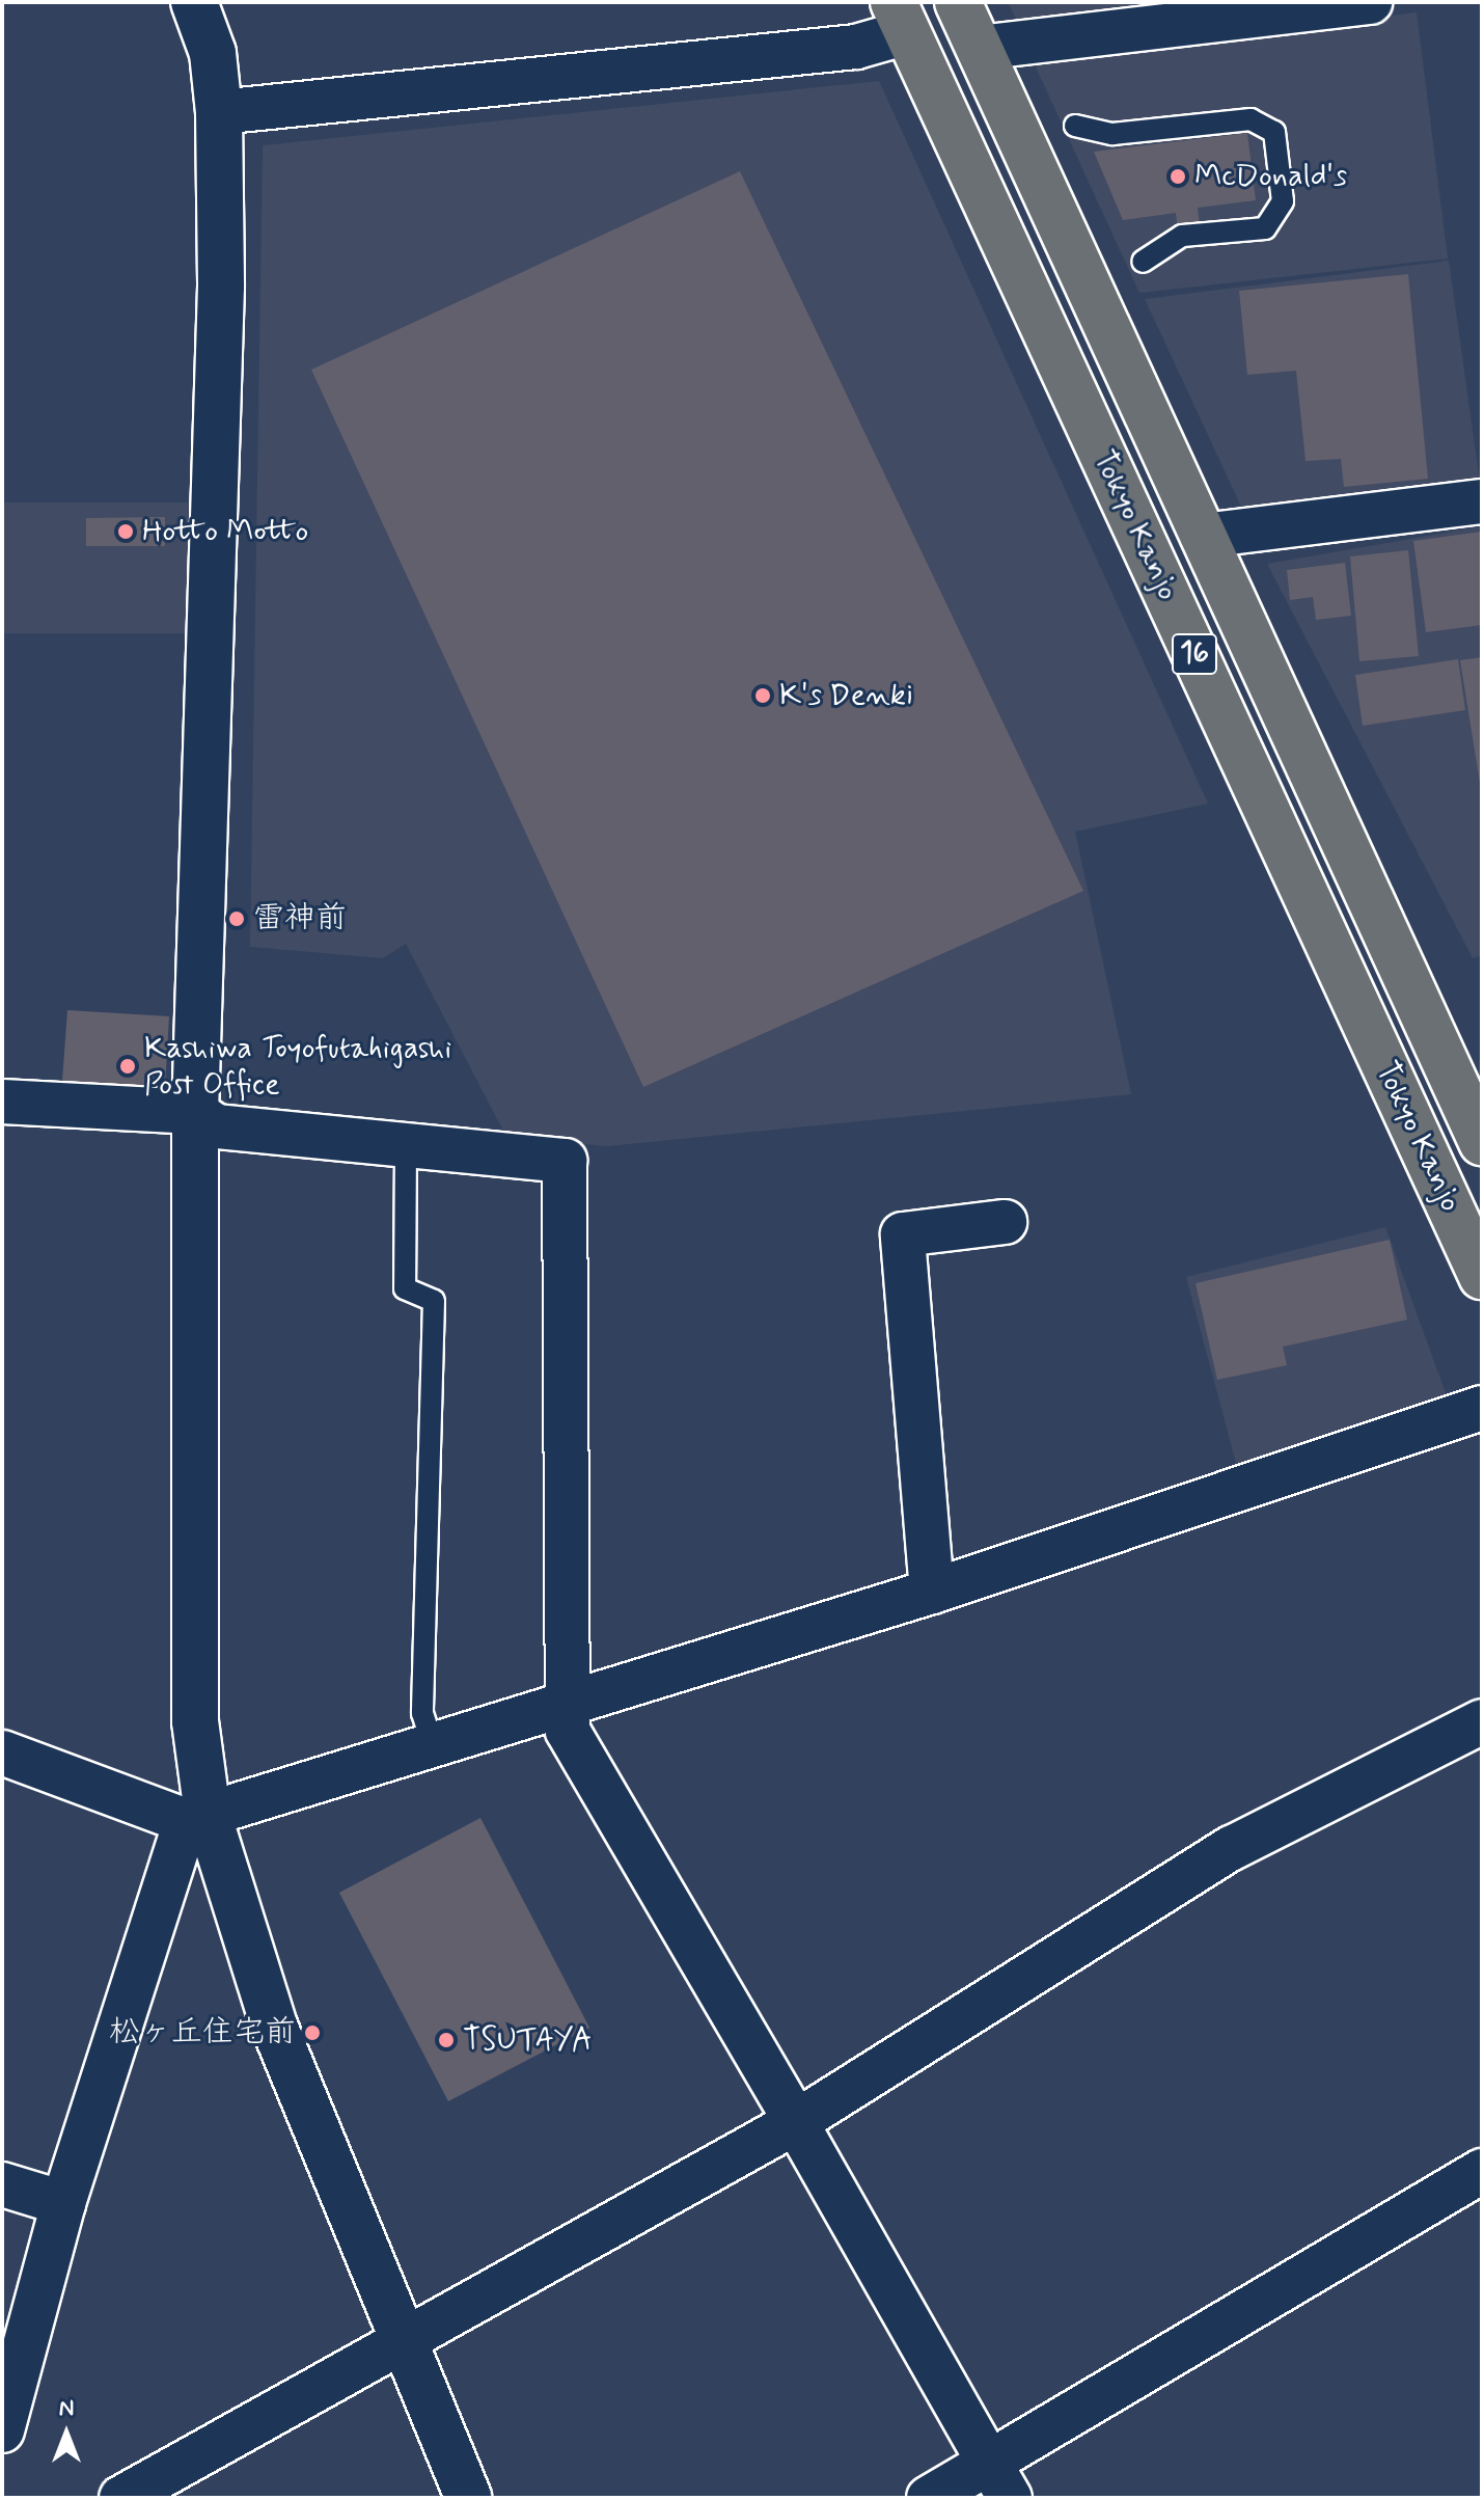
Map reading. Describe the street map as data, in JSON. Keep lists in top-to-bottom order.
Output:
{
  "streets": {
    "highway": ["Tokyo Kanjo", "16"]
  },
  "places": [
    "McDonald's",
    "Hotto Motto",
    "K's Denki",
    "雷神前",
    "Kashiwa Toyofutahigashi Post Office",
    "松ヶ丘住宅前",
    "TSUTAYA"
  ],
  "north": "top"
}
